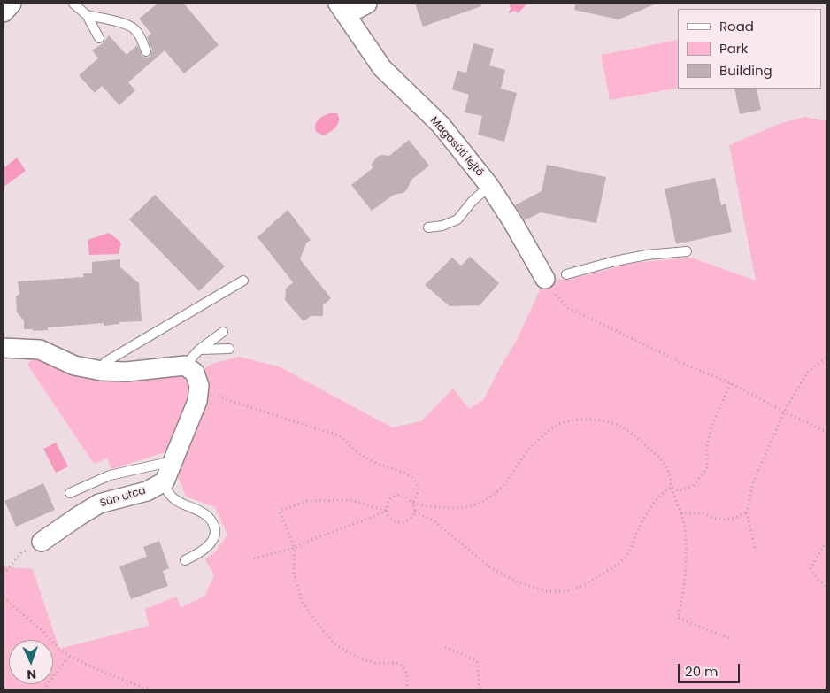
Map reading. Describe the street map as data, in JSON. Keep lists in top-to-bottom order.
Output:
{
  "streets": {
    "street": ["Magasúti lejtő", "Sün utca"]
  },
  "legend": ["Road", "Park", "Building"],
  "scale_bar": "20 m",
  "north": "bottom"
}
